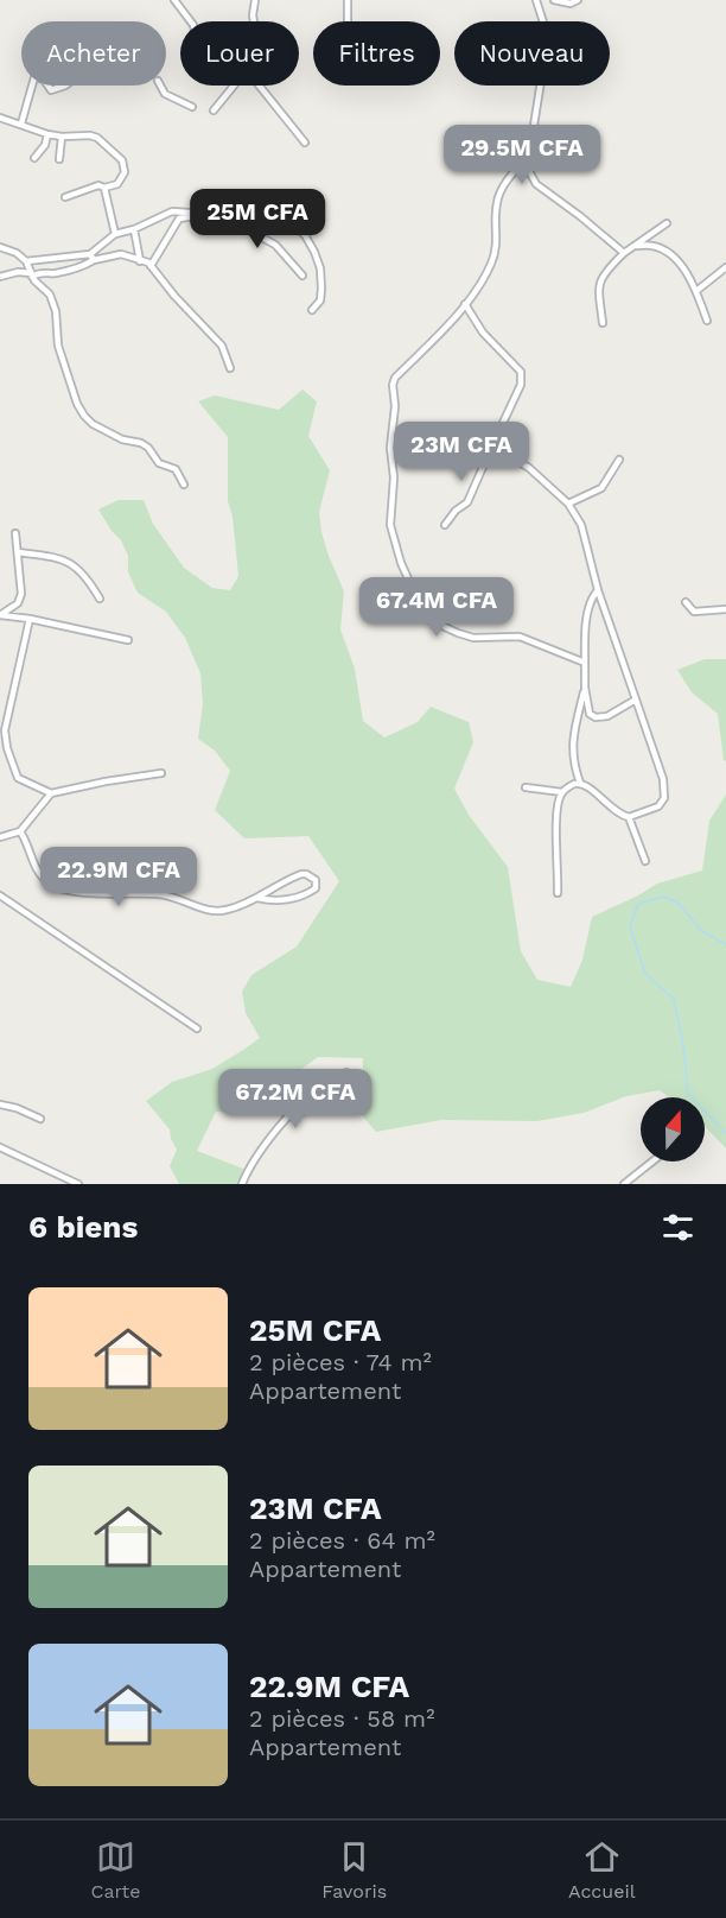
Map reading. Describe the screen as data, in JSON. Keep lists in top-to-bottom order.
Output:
{
  "north": "top",
  "page": {
    "chip": [
      "Acheter",
      "Louer",
      "Filtres",
      "Nouveau"
    ],
    "price": [
      "29.5M CFA",
      "25M CFA",
      "23M CFA",
      "67.4M CFA",
      "22.9M CFA",
      "67.2M CFA"
    ],
    "heading": "6 biens",
    "list": [
      {
        "name": "25M CFA",
        "note": "2 pièces · 74 m² · Appartement"
      },
      {
        "name": "23M CFA",
        "note": "2 pièces · 64 m² · Appartement"
      },
      {
        "name": "22.9M CFA",
        "note": "2 pièces · 58 m² · Appartement"
      }
    ],
    "tabs": ["Carte", "Favoris", "Accueil"]
  }
}
